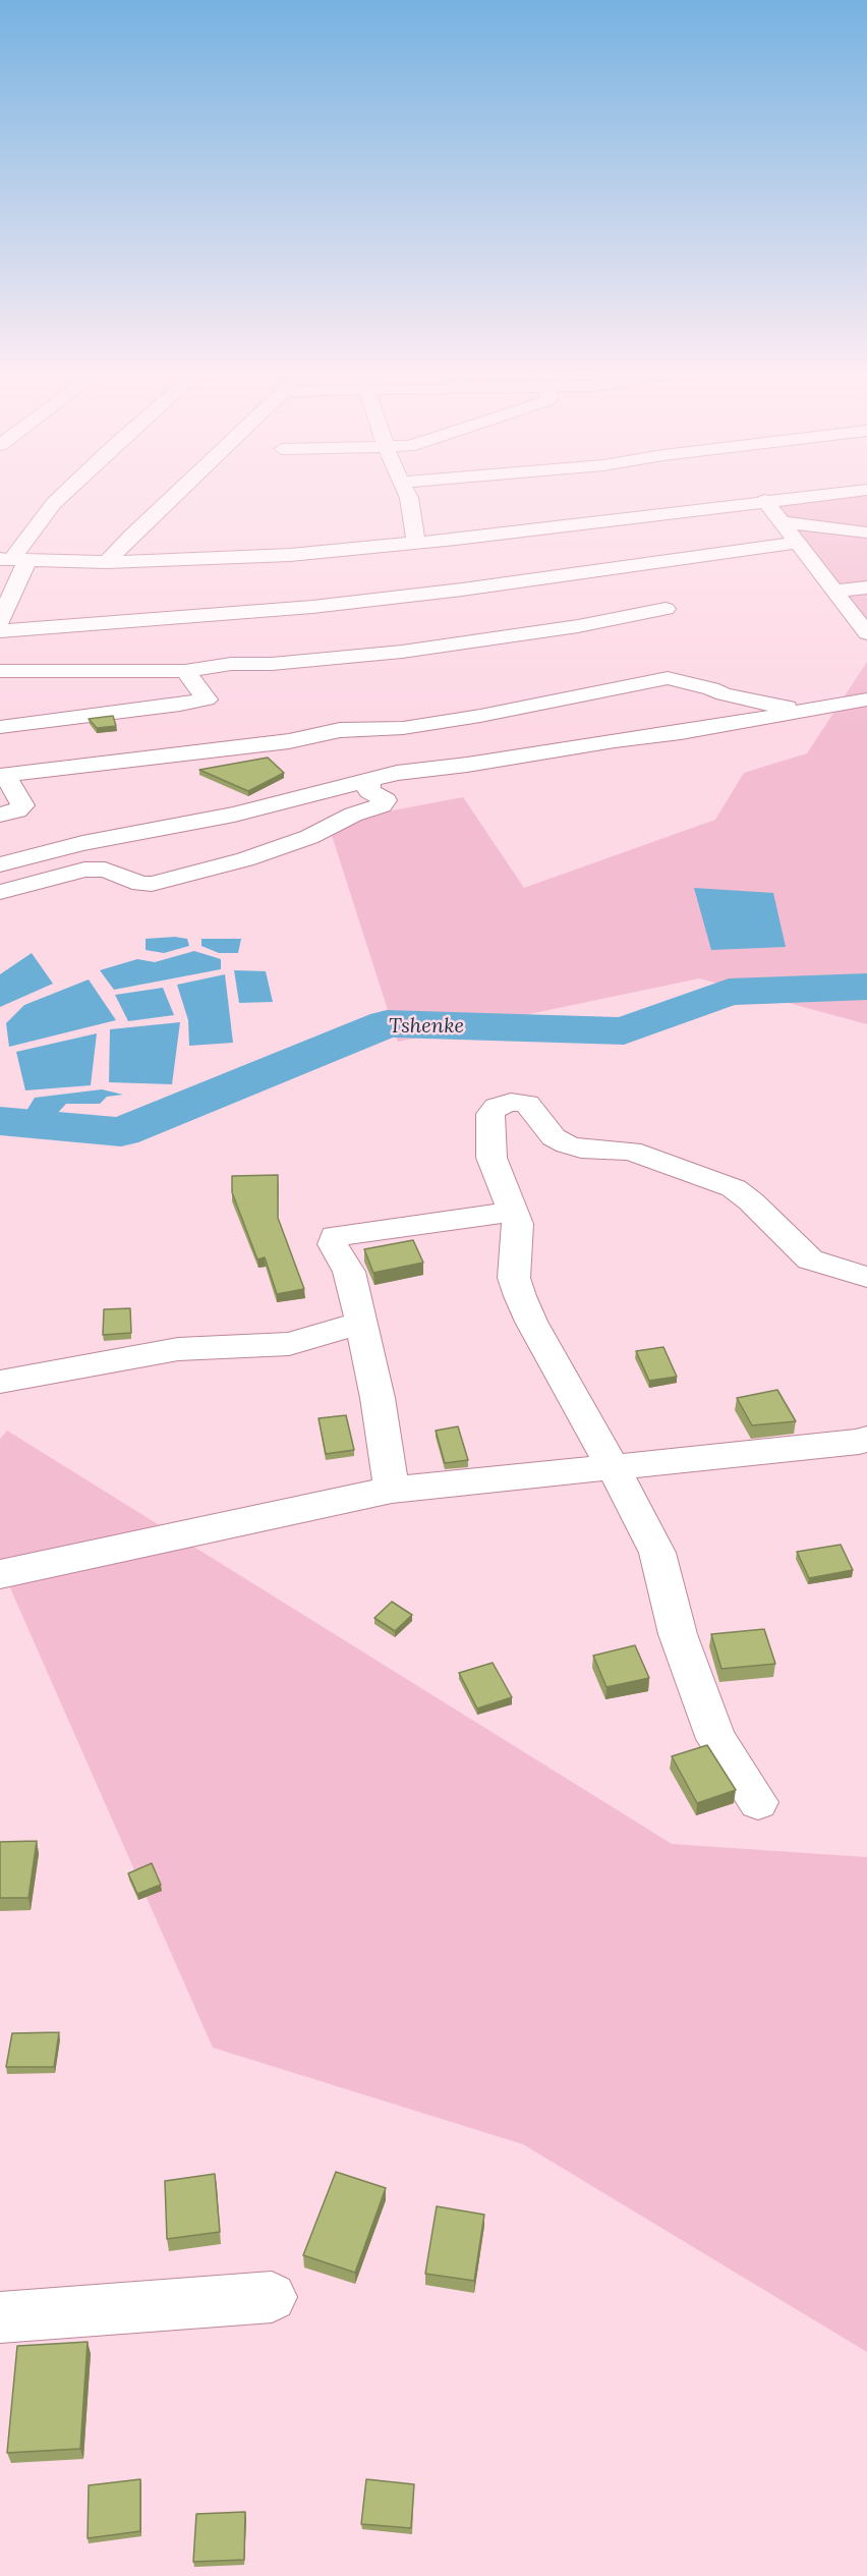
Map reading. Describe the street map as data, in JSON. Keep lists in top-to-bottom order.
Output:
{
  "water": ["Tshenke"]
}
